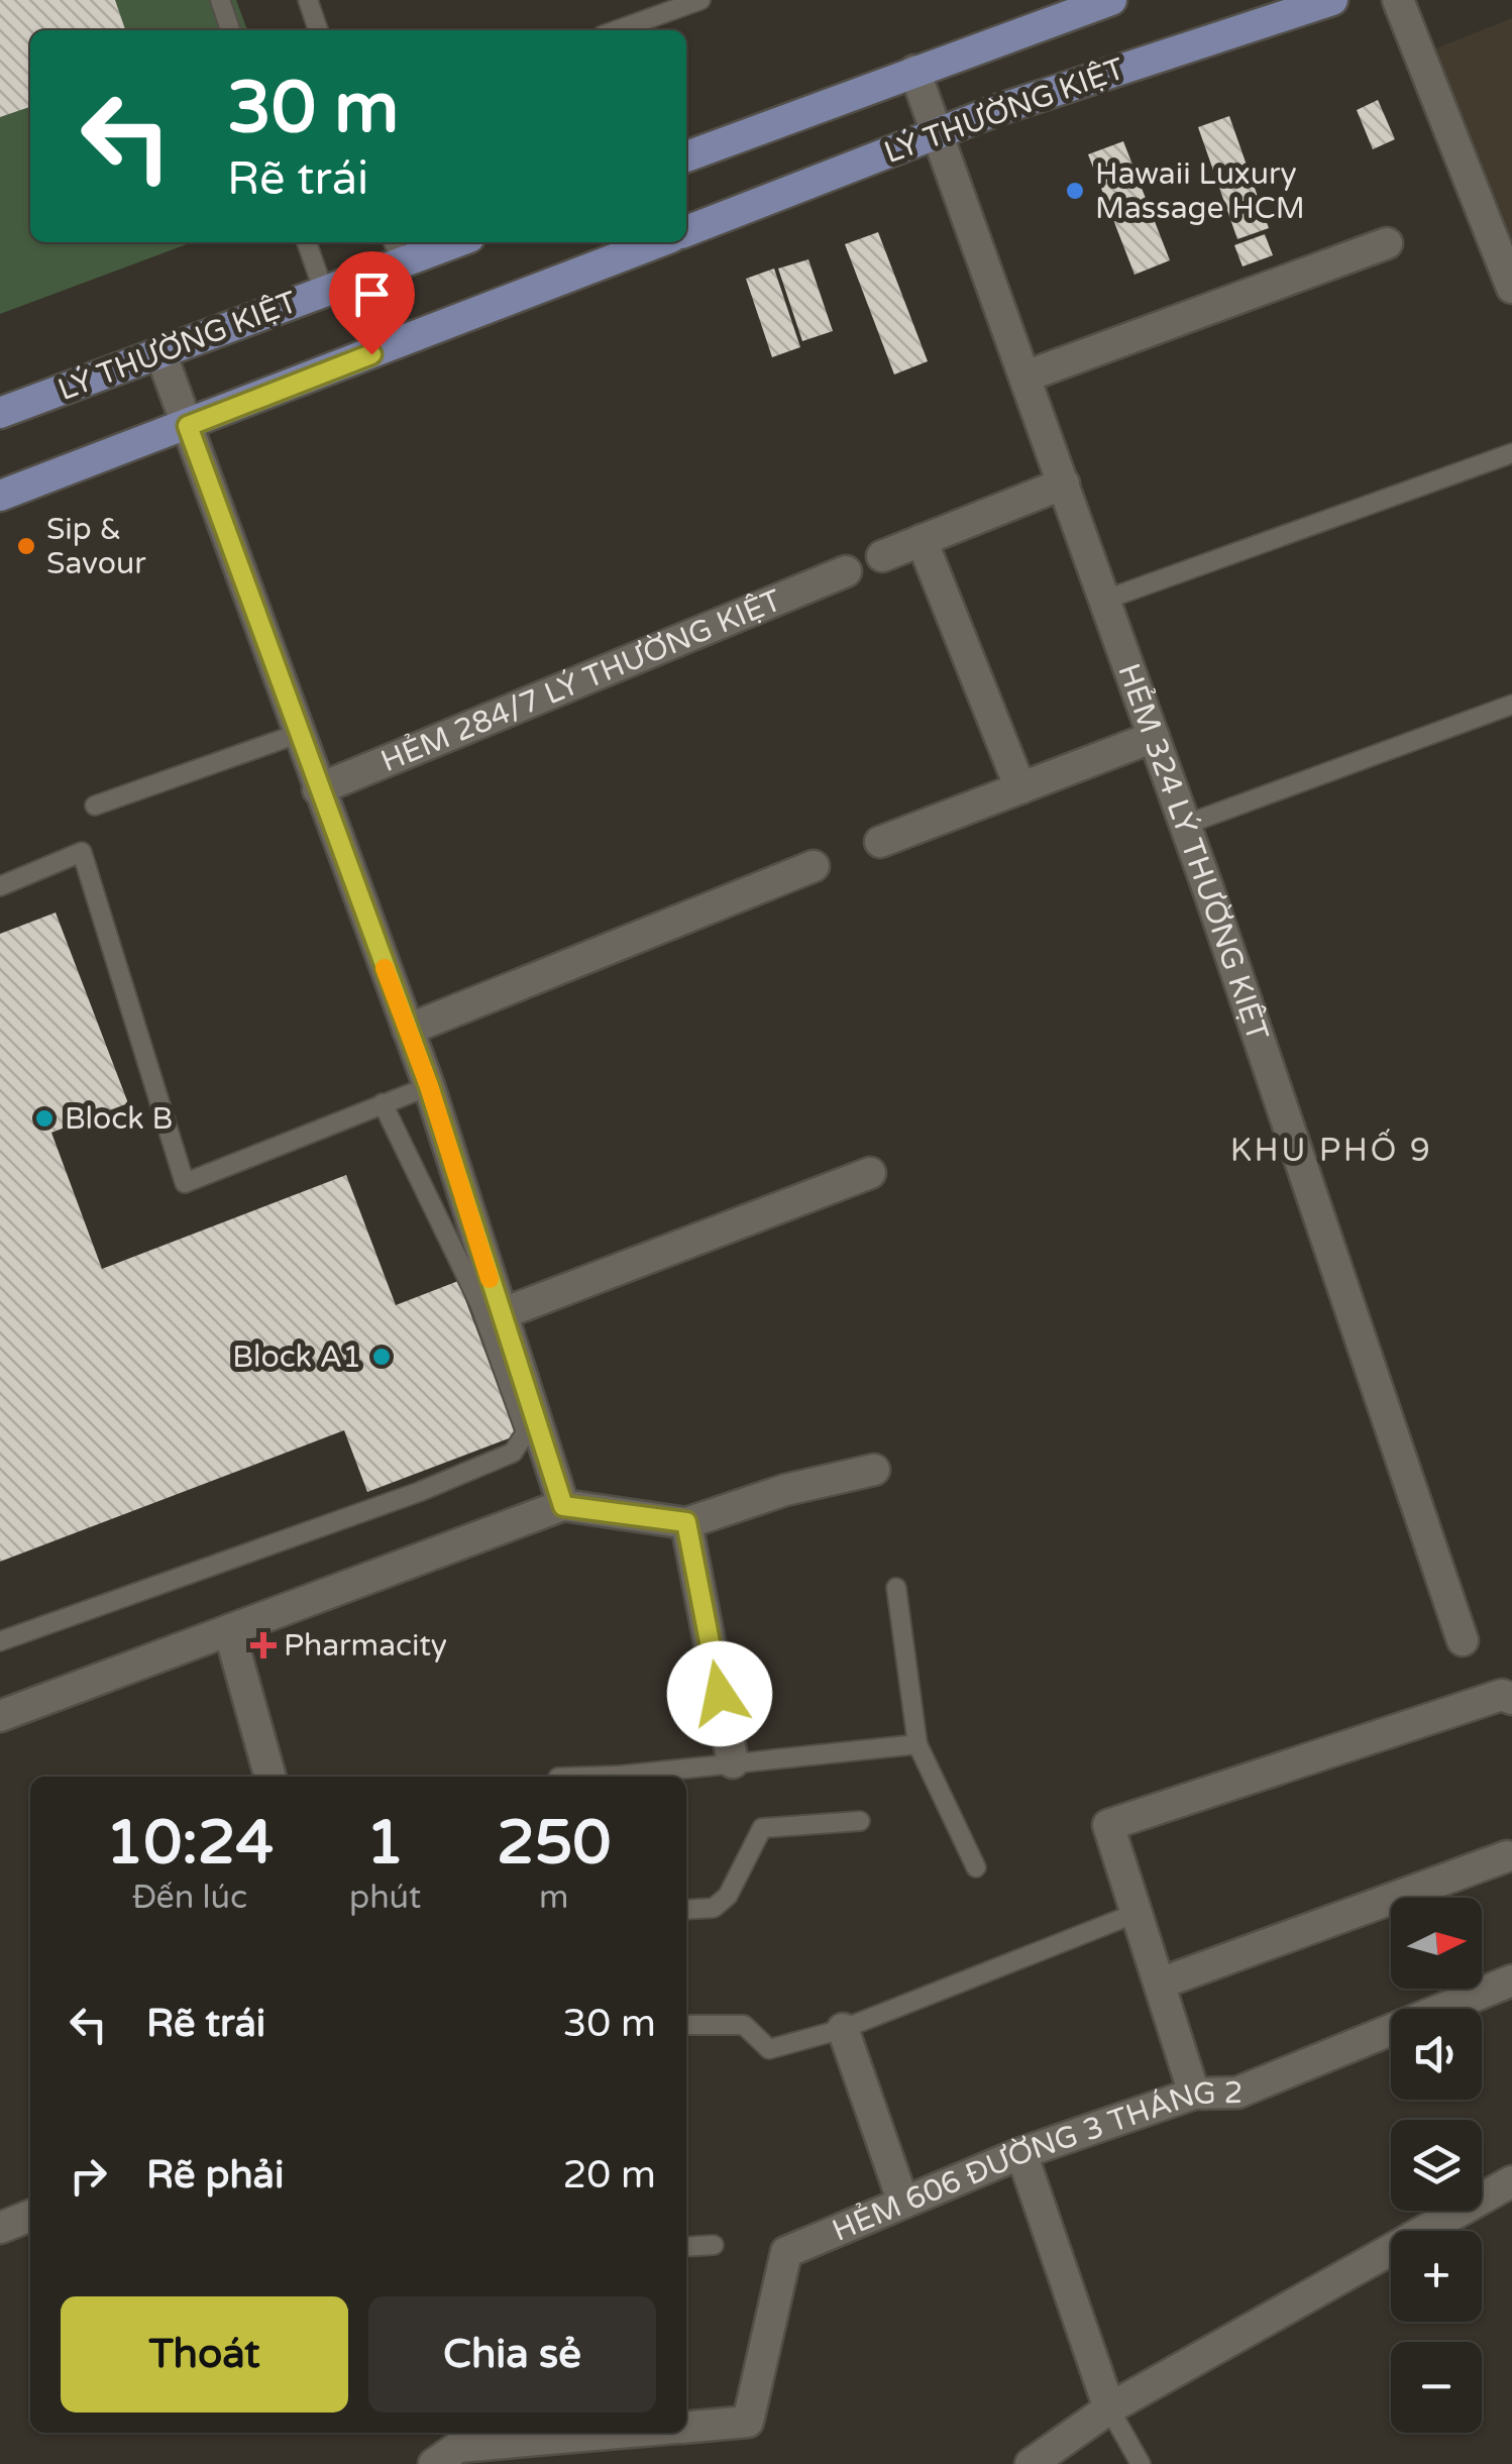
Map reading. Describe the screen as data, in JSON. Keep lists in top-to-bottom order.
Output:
{
  "streets": {
    "main road": ["LÝ THƯỜNG KIỆT"],
    "street": ["HẺM 284/7 LÝ THƯỜNG KIỆT", "HẺM 324 LÝ THƯỜNG KIỆT", "HẺM 606 ĐƯỜNG 3 THÁNG 2"]
  },
  "crossings": [
    ["LÝ THƯỜNG KIỆT", "HẺM 324 LÝ THƯỜNG KIỆT"]
  ],
  "districts": ["KHU PHỐ 9"],
  "places": {
    "other": [
      "Hawaii Luxury Massage HCM",
      "Sip & Savour",
      "Block B",
      "Block A1"
    ],
    "health": ["Pharmacity"]
  },
  "north": "right",
  "page": {
    "turn": ["30 m", "Rẽ trái"],
    "eta": [
      "10:24",
      "Đến lúc",
      "1",
      "phút",
      "250",
      "m"
    ],
    "map_buttons": ["+", "−"],
    "list": [
      {
        "name": "Rẽ trái",
        "value": "30 m"
      },
      {
        "name": "Rẽ phải",
        "value": "20 m"
      }
    ],
    "buttons": ["Thoát", "Chia sẻ"]
  }
}
